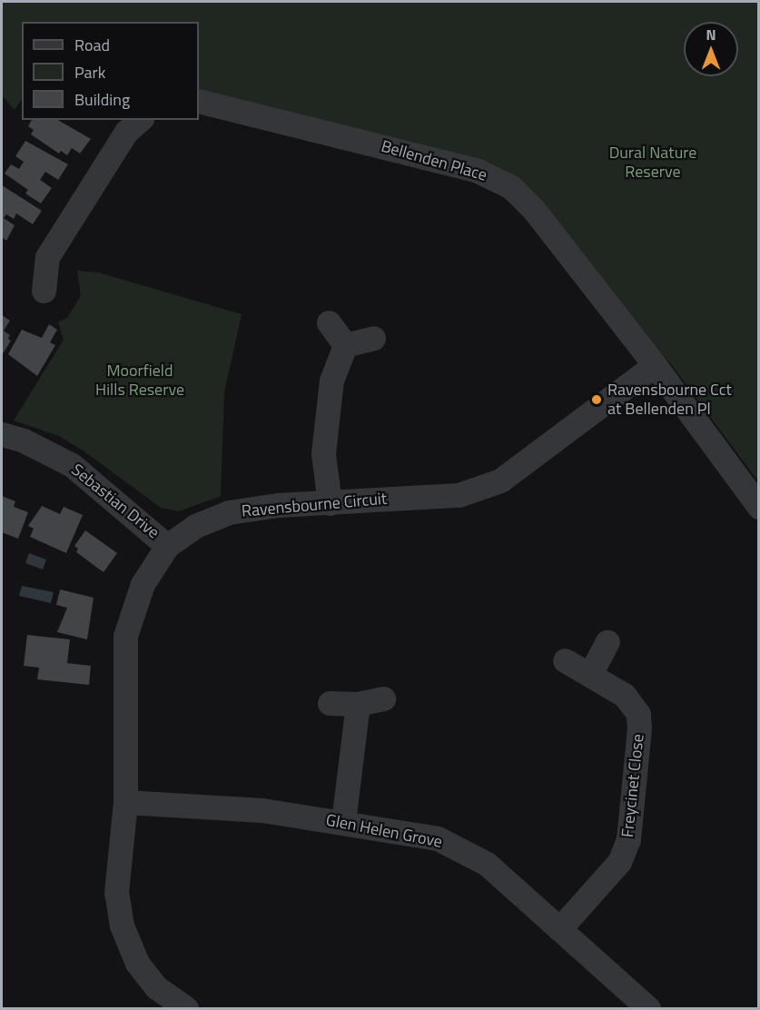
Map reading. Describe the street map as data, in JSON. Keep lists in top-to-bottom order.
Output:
{
  "streets": {
    "street": [
      "Bellenden Place",
      "Sebastian Drive",
      "Ravensbourne Circuit",
      "Freycinet Close",
      "Glen Helen Grove"
    ]
  },
  "crossings": [
    ["Bellenden Place", "Ravensbourne Circuit"],
    ["Sebastian Drive", "Ravensbourne Circuit"],
    ["Ravensbourne Circuit", "Glen Helen Grove"],
    ["Freycinet Close", "Glen Helen Grove"]
  ],
  "parks": ["Dural Nature Reserve", "Moorfield Hills Reserve"],
  "places": ["Ravensbourne Cct at Bellenden Pl"],
  "legend": ["Road", "Park", "Building"],
  "north": "top"
}
